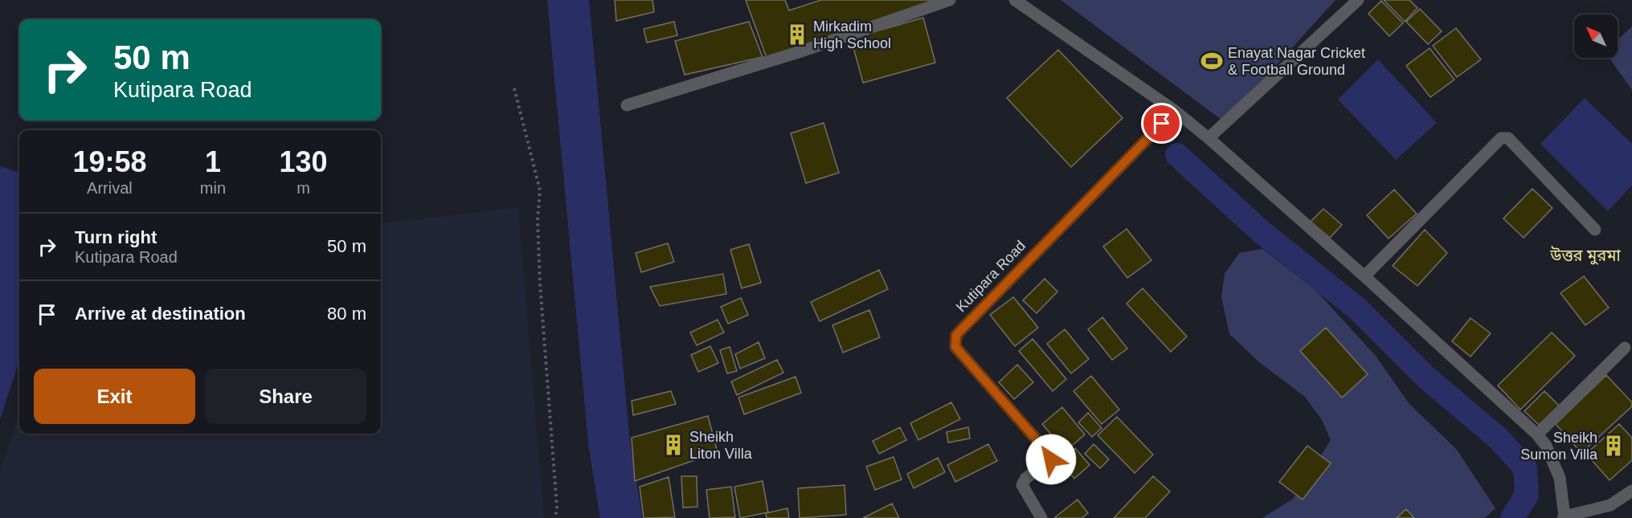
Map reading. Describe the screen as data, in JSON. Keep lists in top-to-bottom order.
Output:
{
  "streets": {
    "street": ["Kutipara Road"]
  },
  "districts": ["উত্তর মুরমা"],
  "places": {
    "building": ["Mirkadim High School", "Sheikh Liton Villa", "Sheikh Sumon Villa"],
    "sports": ["Enayat Nagar Cricket & Football Ground"]
  },
  "north": "top left",
  "page": {
    "turn": ["50 m", "Kutipara Road"],
    "eta": [
      "19:58",
      "Arrival",
      "1",
      "min",
      "130",
      "m"
    ],
    "list": [
      {
        "name": "Turn right",
        "note": "Kutipara Road",
        "value": "50 m"
      },
      {
        "name": "Arrive at destination",
        "value": "80 m"
      }
    ],
    "buttons": ["Exit", "Share"]
  }
}
